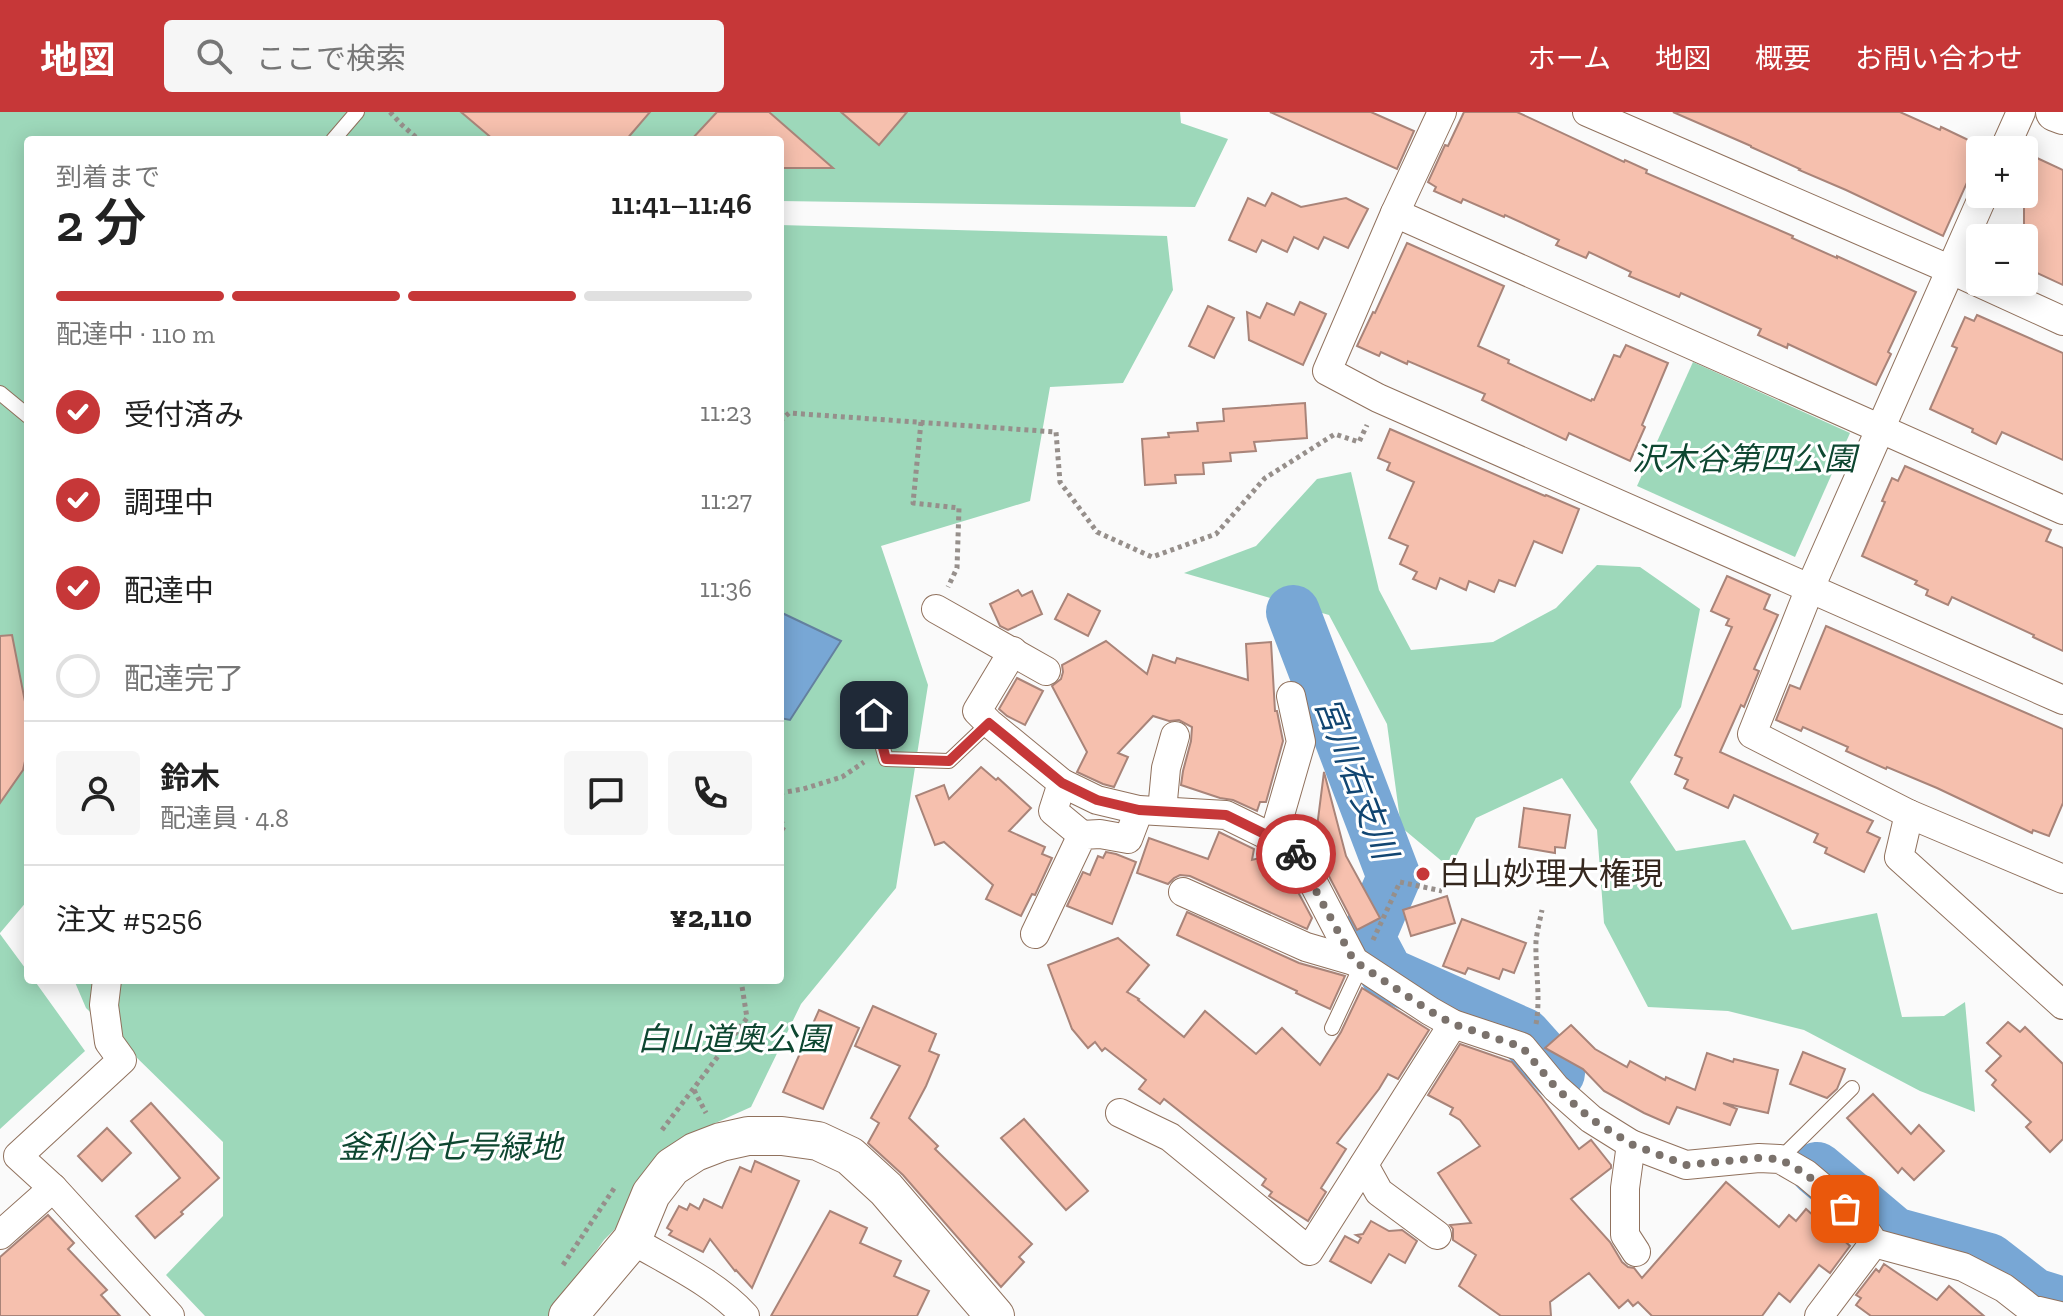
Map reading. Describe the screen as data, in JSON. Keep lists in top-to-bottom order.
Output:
{
  "water": ["宮川右支川"],
  "parks": ["沢木谷第四公園", "白山道奥公園", "釜利谷七号緑地"],
  "places": ["白山妙理大権現"],
  "page": {
    "header": "地図",
    "search": "ここで検索",
    "nav": [
      "ホーム",
      "地図",
      "概要",
      "お問い合わせ"
    ],
    "map_buttons": ["+", "−"],
    "heading": ["2 分", "到着まで", "11:41–11:46"],
    "panel": [
      "鈴木",
      "配達員 · 4.8",
      "注文 #5256",
      "¥2,110"
    ],
    "bar": "配達中 · 110 m",
    "list": [
      ["受付済み", "11:23"],
      ["調理中", "11:27"],
      ["配達中", "11:36"],
      "配達完了"
    ]
  }
}
